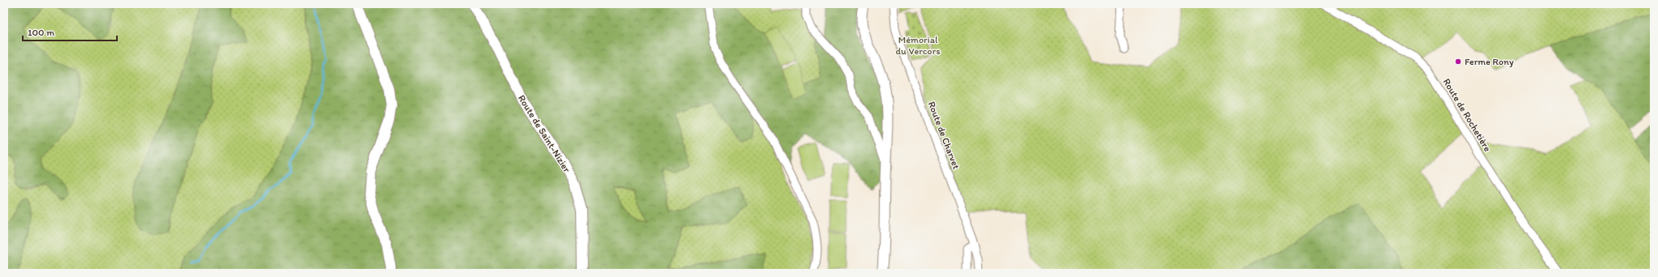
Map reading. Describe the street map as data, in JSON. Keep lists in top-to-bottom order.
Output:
{
  "streets": {
    "main road": ["Route de Saint-Nizier"],
    "street": ["Route de Rochetière", "Route de Charvet"]
  },
  "parks": ["Mémorial du Vercors"],
  "places": ["Ferme Rony"],
  "scale_bar": "100 m"
}
